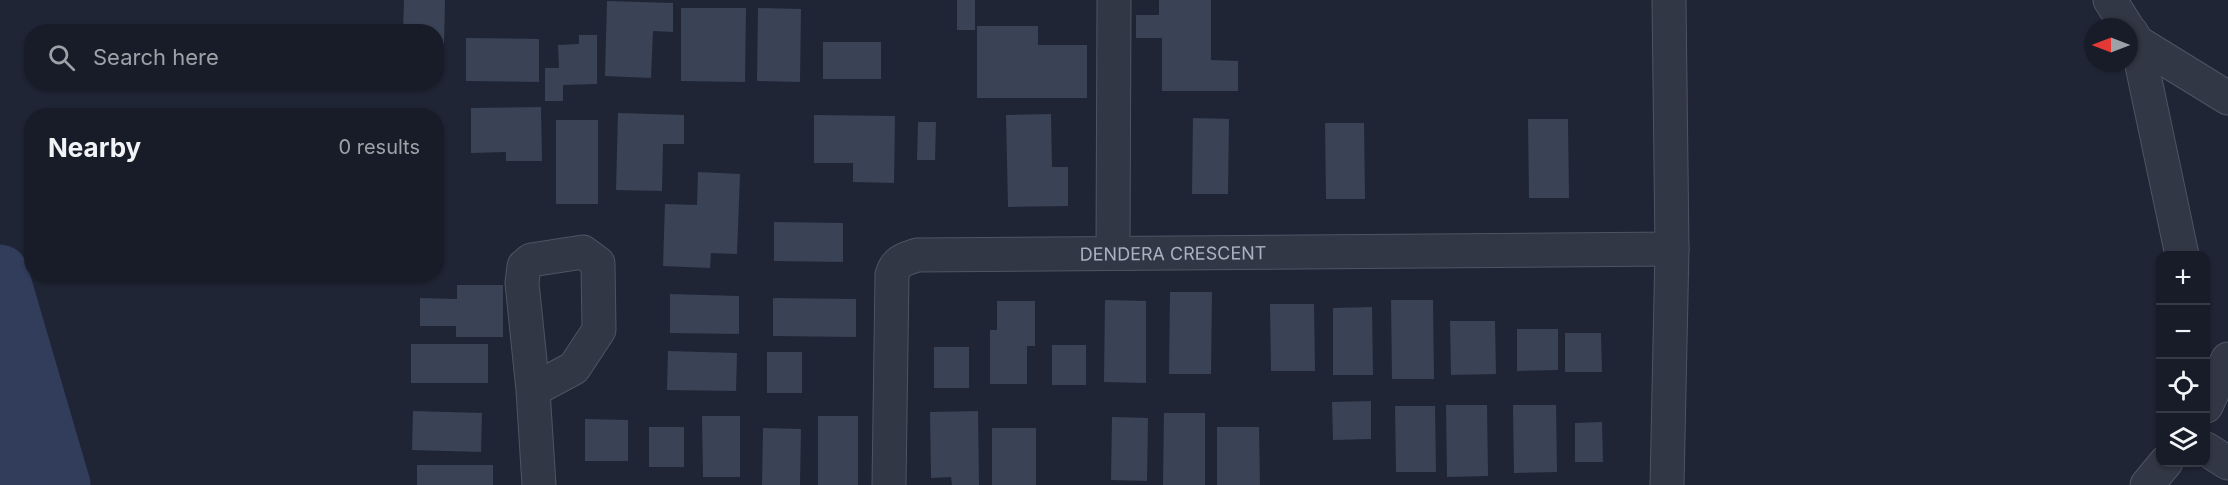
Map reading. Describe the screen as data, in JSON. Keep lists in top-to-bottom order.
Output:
{
  "streets": {
    "street": ["DENDERA CRESCENT"]
  },
  "north": "left",
  "page": {
    "search": "Search here",
    "heading": ["Nearby", "0 results"],
    "map_buttons": ["+", "−"]
  }
}
